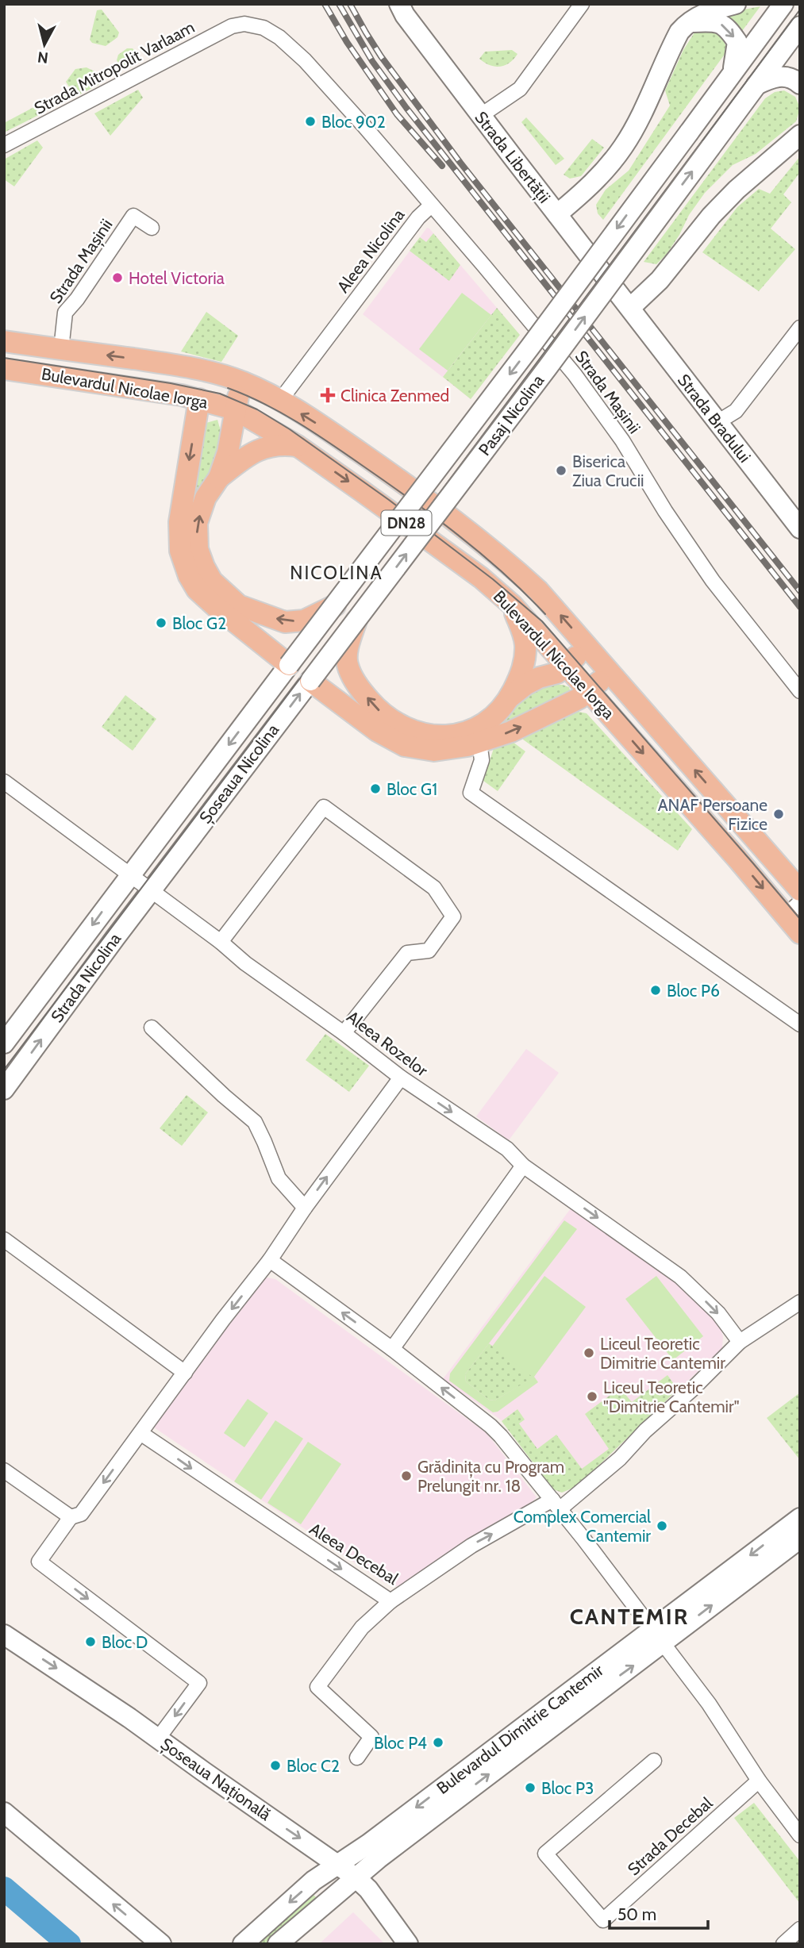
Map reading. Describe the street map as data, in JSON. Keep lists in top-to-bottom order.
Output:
{
  "streets": {
    "main road": [
      "Strada Libertății",
      "Bulevardul Nicolae Iorga",
      "Pasaj Nicolina",
      "Strada Bradului",
      "DN28",
      "Șoseaua Nicolina",
      "Strada Nicolina",
      "Bulevardul Dimitrie Cantemir",
      "Șoseaua Națională"
    ],
    "street": [
      "Strada Mitropolit Varlaam",
      "Aleea Nicolina",
      "Strada Mașinii",
      "Aleea Rozelor",
      "Aleea Decebal",
      "Strada Decebal"
    ]
  },
  "crossings": [
    ["Strada Mitropolit Varlaam", "Aleea Nicolina"],
    ["Strada Mitropolit Varlaam", "Strada Mașinii"],
    ["Strada Libertății", "Strada Bradului"],
    ["Aleea Nicolina", "Strada Mașinii"],
    ["Aleea Nicolina", "Bulevardul Nicolae Iorga"],
    ["Strada Mașinii", "Bulevardul Nicolae Iorga"],
    ["Pasaj Nicolina", "Șoseaua Nicolina"],
    ["Șoseaua Nicolina", "Strada Nicolina"],
    ["Strada Nicolina", "Aleea Rozelor"],
    ["Aleea Rozelor", "Aleea Decebal"],
    ["Bulevardul Dimitrie Cantemir", "Șoseaua Națională"]
  ],
  "one_way": ["Aleea Rozelor", "Aleea Decebal"],
  "districts": ["NICOLINA", "CANTEMIR"],
  "places": {
    "other": [
      "Bloc 902",
      "Hotel Victoria",
      "Biserica Ziua Crucii",
      "Bloc G2",
      "Bloc G1",
      "ANAF Persoane Fizice",
      "Bloc P6",
      "Liceul Teoretic Dimitrie Cantemir",
      "Liceul Teoretic \"Dimitrie Cantemir\"",
      "Grădinița cu Program Prelungit nr. 18",
      "Complex Comercial Cantemir",
      "Bloc D",
      "Bloc P4",
      "Bloc C2",
      "Bloc P3"
    ],
    "health": ["Clinica Zenmed"]
  },
  "scale_bar": "50 m",
  "north": "bottom"
}
